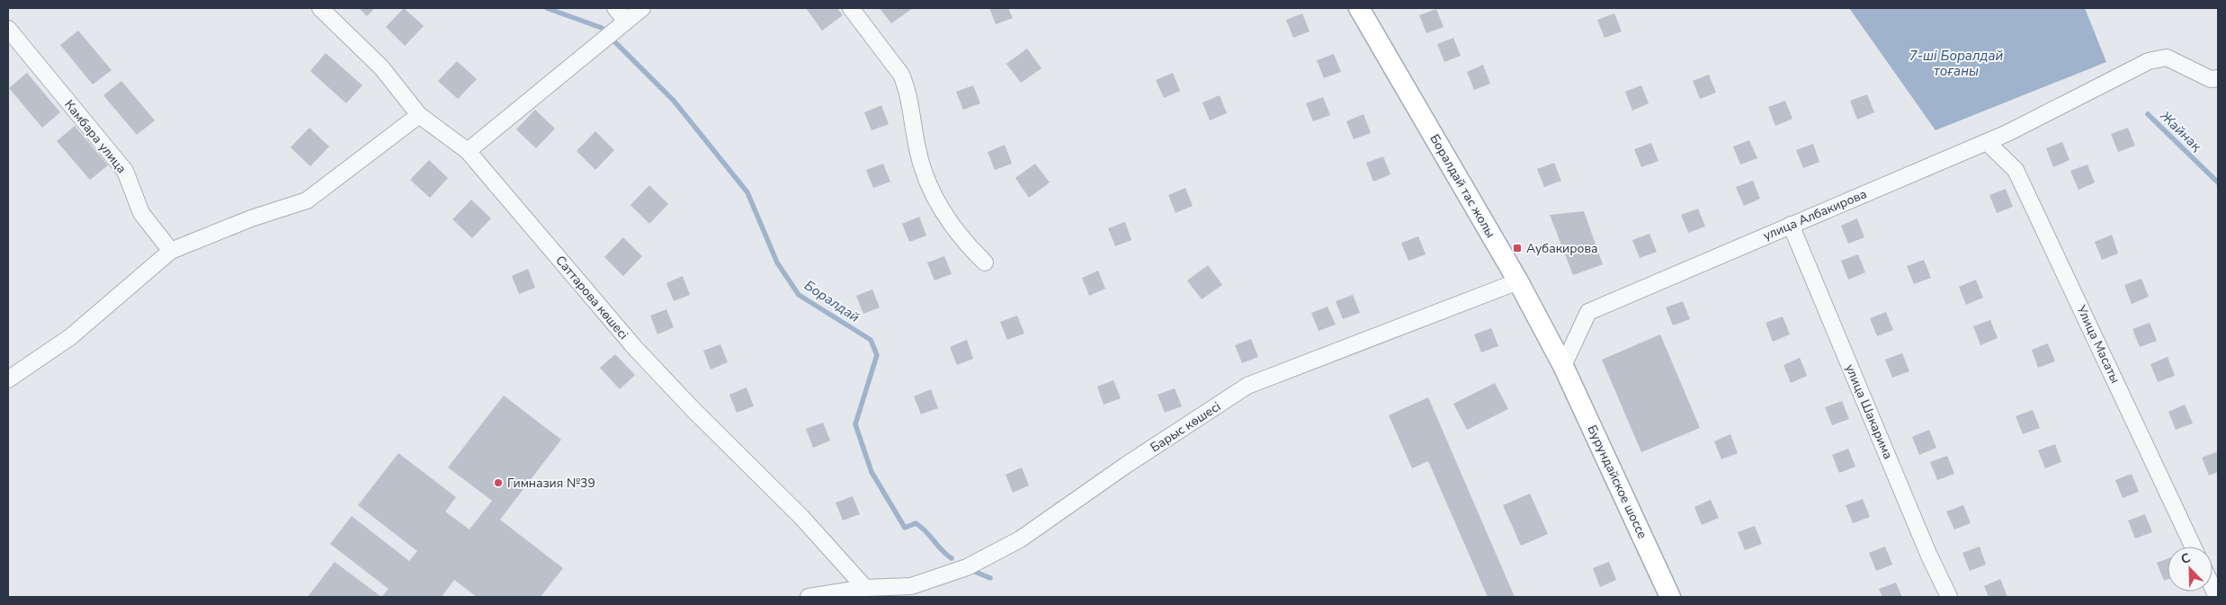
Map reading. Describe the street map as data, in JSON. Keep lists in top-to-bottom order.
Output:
{
  "streets": {
    "main road": ["Боралдай тас жолы", "Бурундайское шоссе"],
    "street": [
      "Камбара улица",
      "улица Албакирова",
      "Саттарова көшесі",
      "Улица Масаты",
      "улица Шакарима",
      "Барыс көшесі"
    ]
  },
  "crossings": [
    ["Боралдай тас жолы", "улица Албакирова"],
    ["Боралдай тас жолы", "Барыс көшесі"],
    ["Боралдай тас жолы", "Бурундайское шоссе"],
    ["улица Албакирова", "Улица Масаты"],
    ["улица Албакирова", "улица Шакарима"],
    ["улица Албакирова", "Бурундайское шоссе"],
    ["Саттарова көшесі", "Барыс көшесі"]
  ],
  "water": ["7-ші Боралдай тоғаны", "Жайнақ", "Боралдай"],
  "places": {
    "transit": ["Аубакирова"],
    "other": ["Гимназия №39"]
  },
  "north": "top left"
}
